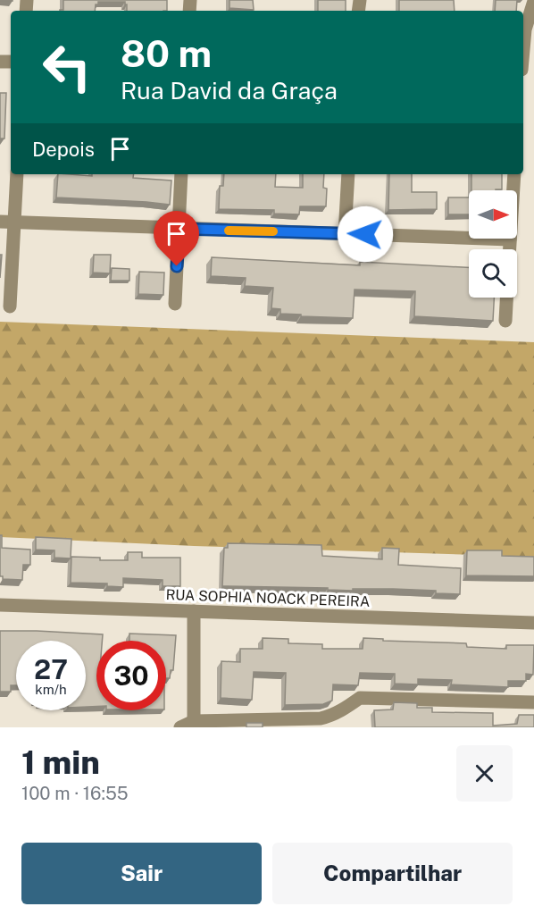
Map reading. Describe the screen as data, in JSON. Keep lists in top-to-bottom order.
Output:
{
  "streets": {
    "street": ["RUA SOPHIA NOACK PEREIRA"]
  },
  "north": "right",
  "page": {
    "turn": ["80 m", "Rua David da Graça"],
    "then": "Depois",
    "speed": "27 km/h",
    "limit": "30",
    "heading": ["1 min", "100 m · 16:55"],
    "buttons": ["Sair", "Compartilhar"]
  }
}
